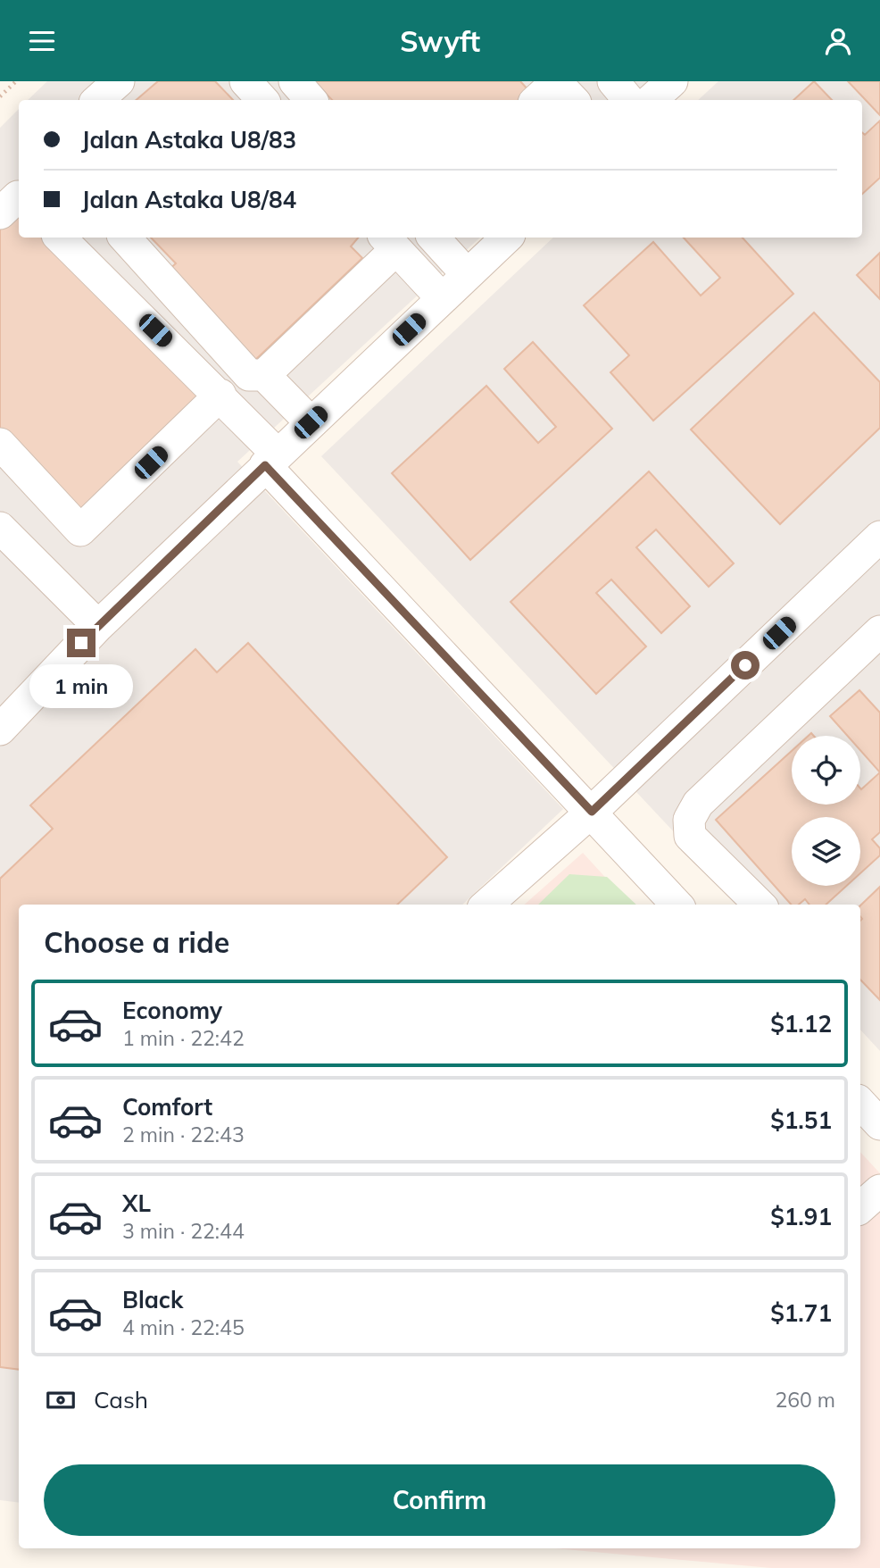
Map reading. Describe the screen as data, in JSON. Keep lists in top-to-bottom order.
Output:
{
  "page": {
    "header": "Swyft",
    "banner": ["Jalan Astaka U8/83", "Jalan Astaka U8/84"],
    "bubble": "1 min",
    "heading": "Choose a ride",
    "list": [
      {
        "name": "Economy",
        "note": "1 min · 22:42",
        "value": "$1.12"
      },
      {
        "name": "Comfort",
        "note": "2 min · 22:43",
        "value": "$1.51"
      },
      {
        "name": "XL",
        "note": "3 min · 22:44",
        "value": "$1.91"
      },
      {
        "name": "Black",
        "note": "4 min · 22:45",
        "value": "$1.71"
      }
    ],
    "pay": ["Cash", "260 m"],
    "buttons": "Confirm"
  }
}
